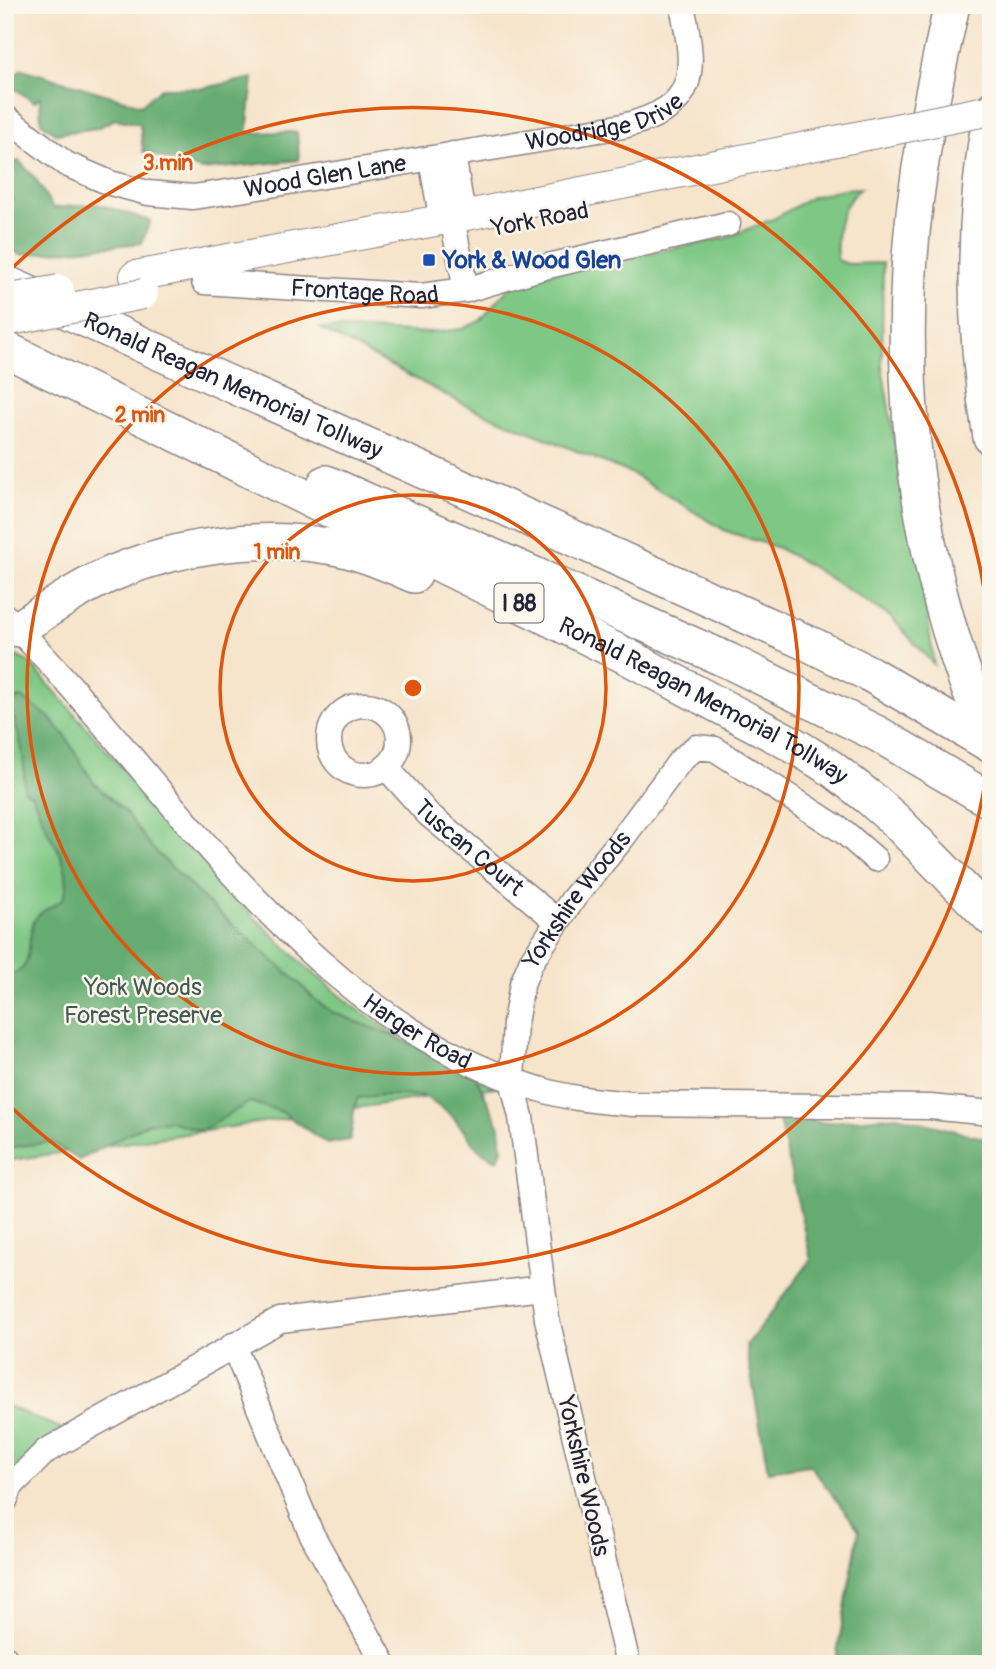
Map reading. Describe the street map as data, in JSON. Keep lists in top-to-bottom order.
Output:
{
  "streets": {
    "highway": ["Ronald Reagan Memorial Tollway", "I 88"],
    "main road": ["York Road"],
    "street": [
      "Woodridge Drive",
      "Wood Glen Lane",
      "Frontage Road",
      "Tuscan Court",
      "Yorkshire Woods",
      "Harger Road"
    ]
  },
  "crossings": [
    ["Woodridge Drive", "Wood Glen Lane"],
    ["Wood Glen Lane", "York Road"],
    ["Wood Glen Lane", "Frontage Road"],
    ["York Road", "Frontage Road"],
    ["Tuscan Court", "Yorkshire Woods"],
    ["Yorkshire Woods", "Harger Road"]
  ],
  "parks": ["York Woods Forest Preserve"],
  "places": {
    "transit": ["York & Wood Glen"]
  },
  "rings": ["3 min", "2 min", "1 min"]
}
